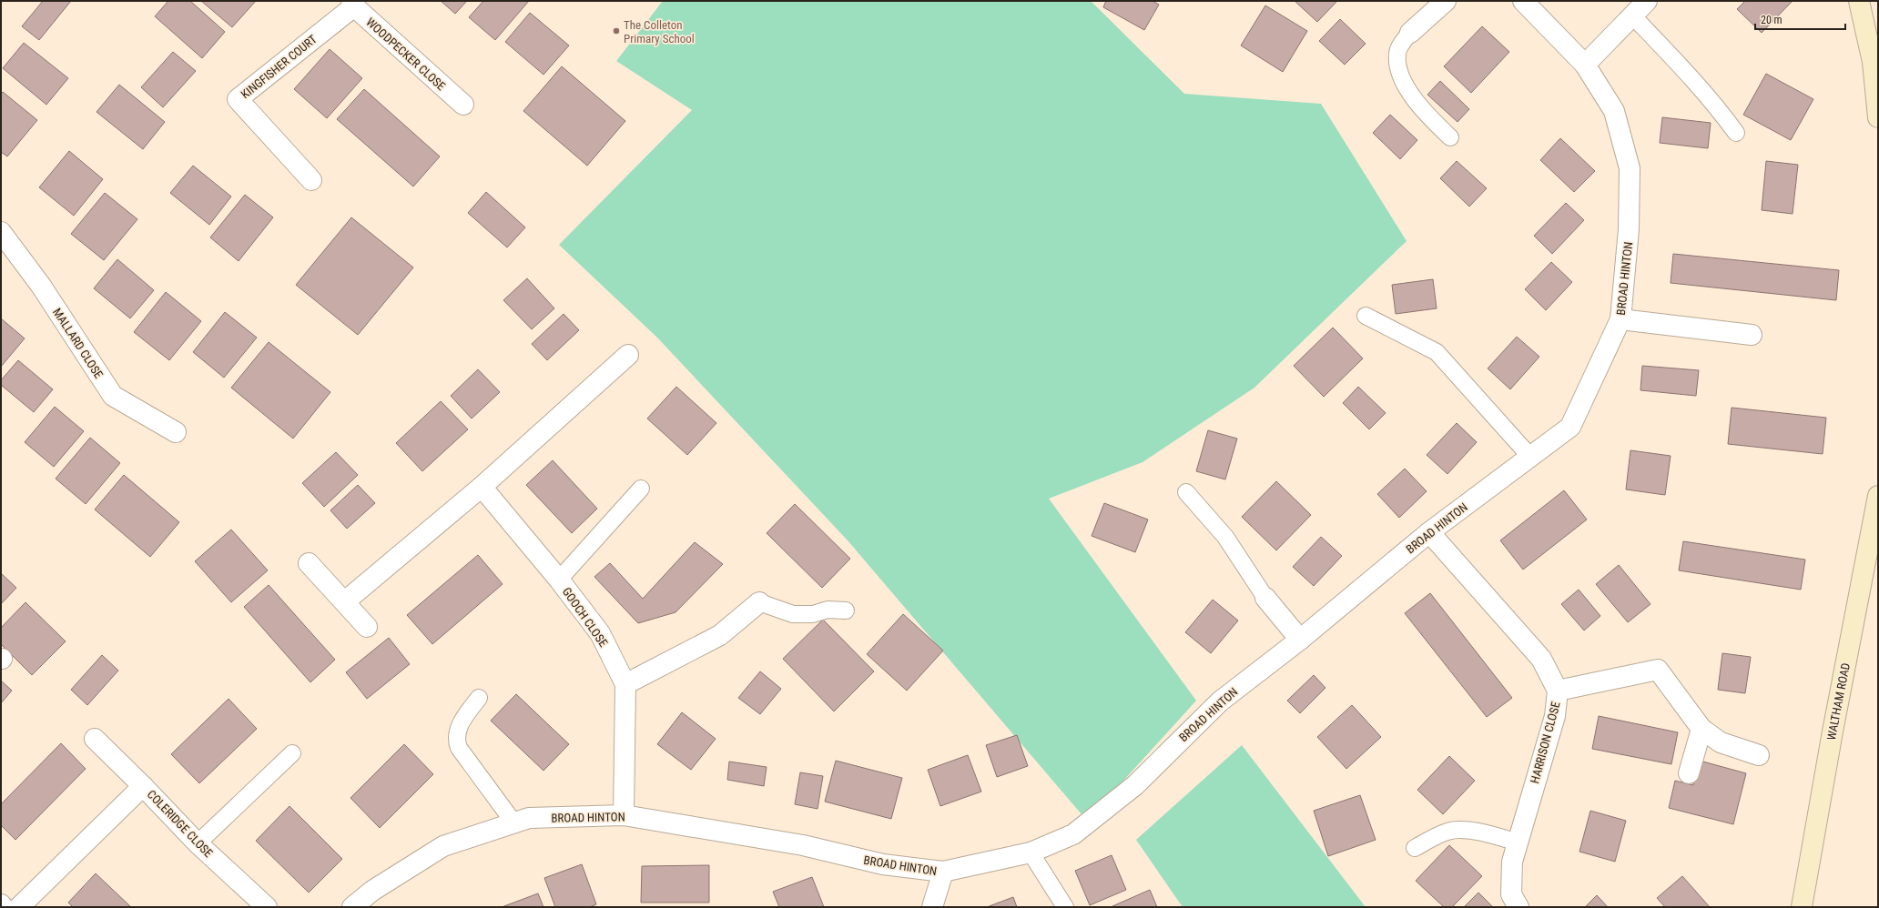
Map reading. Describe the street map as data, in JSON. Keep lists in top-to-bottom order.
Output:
{
  "streets": {
    "main road": ["WALTHAM ROAD"],
    "street": [
      "WOODPECKER CLOSE",
      "KINGFISHER COURT",
      "BROAD HINTON",
      "MALLARD CLOSE",
      "GOOCH CLOSE",
      "HARRISON CLOSE",
      "COLERIDGE CLOSE"
    ]
  },
  "crossings": [
    ["WOODPECKER CLOSE", "KINGFISHER COURT"],
    ["BROAD HINTON", "GOOCH CLOSE"],
    ["BROAD HINTON", "HARRISON CLOSE"]
  ],
  "places": ["The Colleton Primary School"],
  "scale_bar": "20 m"
}
